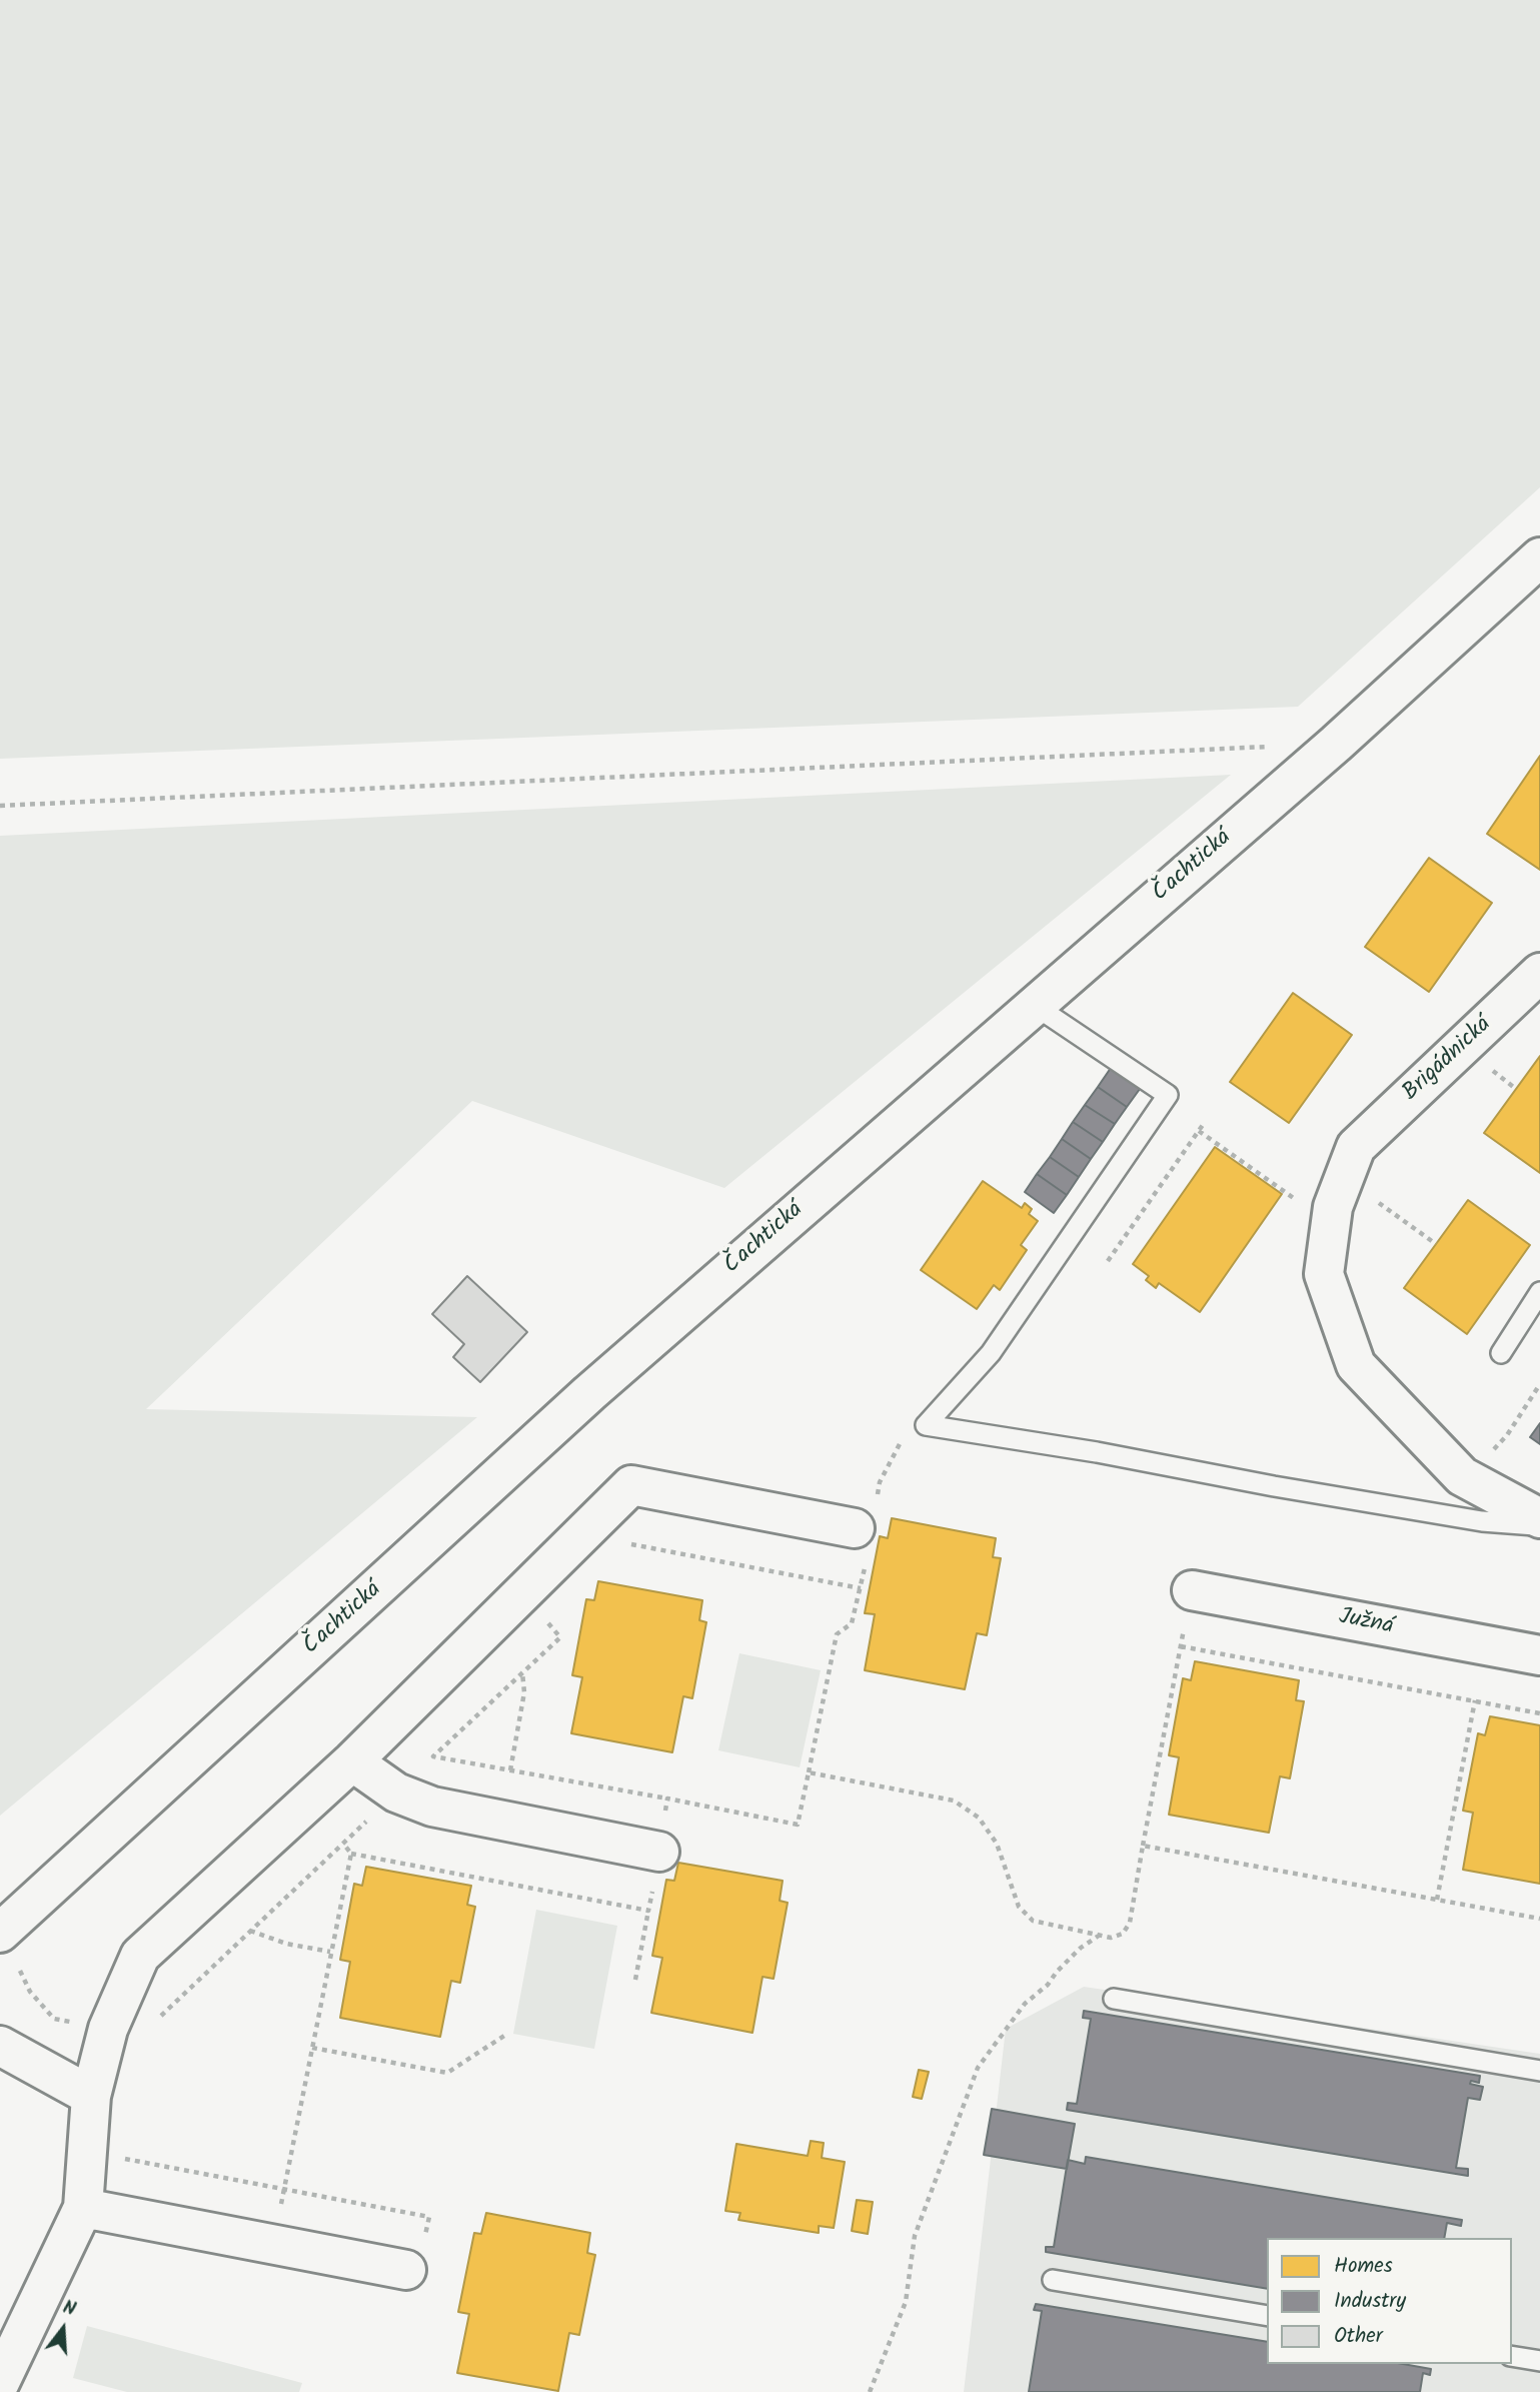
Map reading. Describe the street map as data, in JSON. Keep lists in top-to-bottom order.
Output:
{
  "streets": {
    "street": ["Čachtická", "Brigádnická", "Južná"]
  },
  "legend": ["Homes", "Industry", "Other"],
  "north": "top"
}
